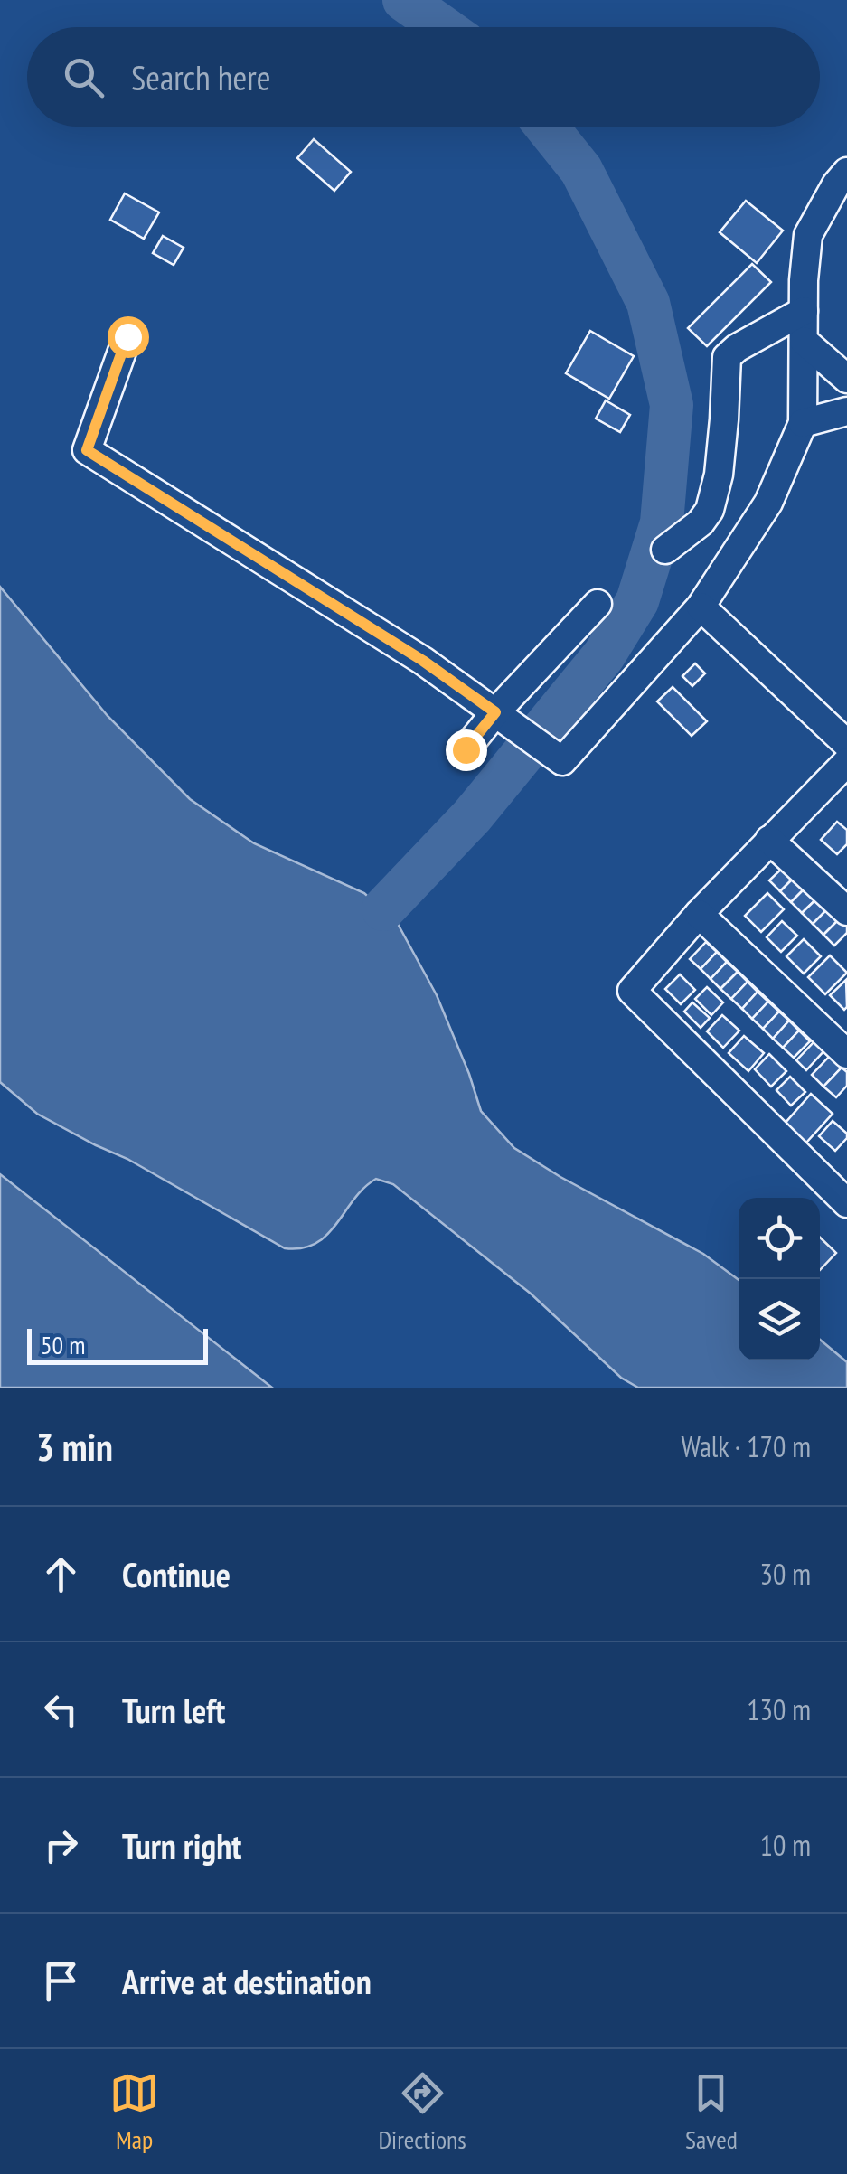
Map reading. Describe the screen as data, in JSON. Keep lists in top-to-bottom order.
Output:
{
  "scale_bar": "50 m",
  "page": {
    "search": "Search here",
    "scale": "50 m",
    "heading": ["3 min", "Walk · 170 m"],
    "list": [
      ["Continue", "30 m"],
      ["Turn left", "130 m"],
      ["Turn right", "10 m"],
      "Arrive at destination"
    ],
    "nav": ["Map", "Directions", "Saved"]
  }
}
